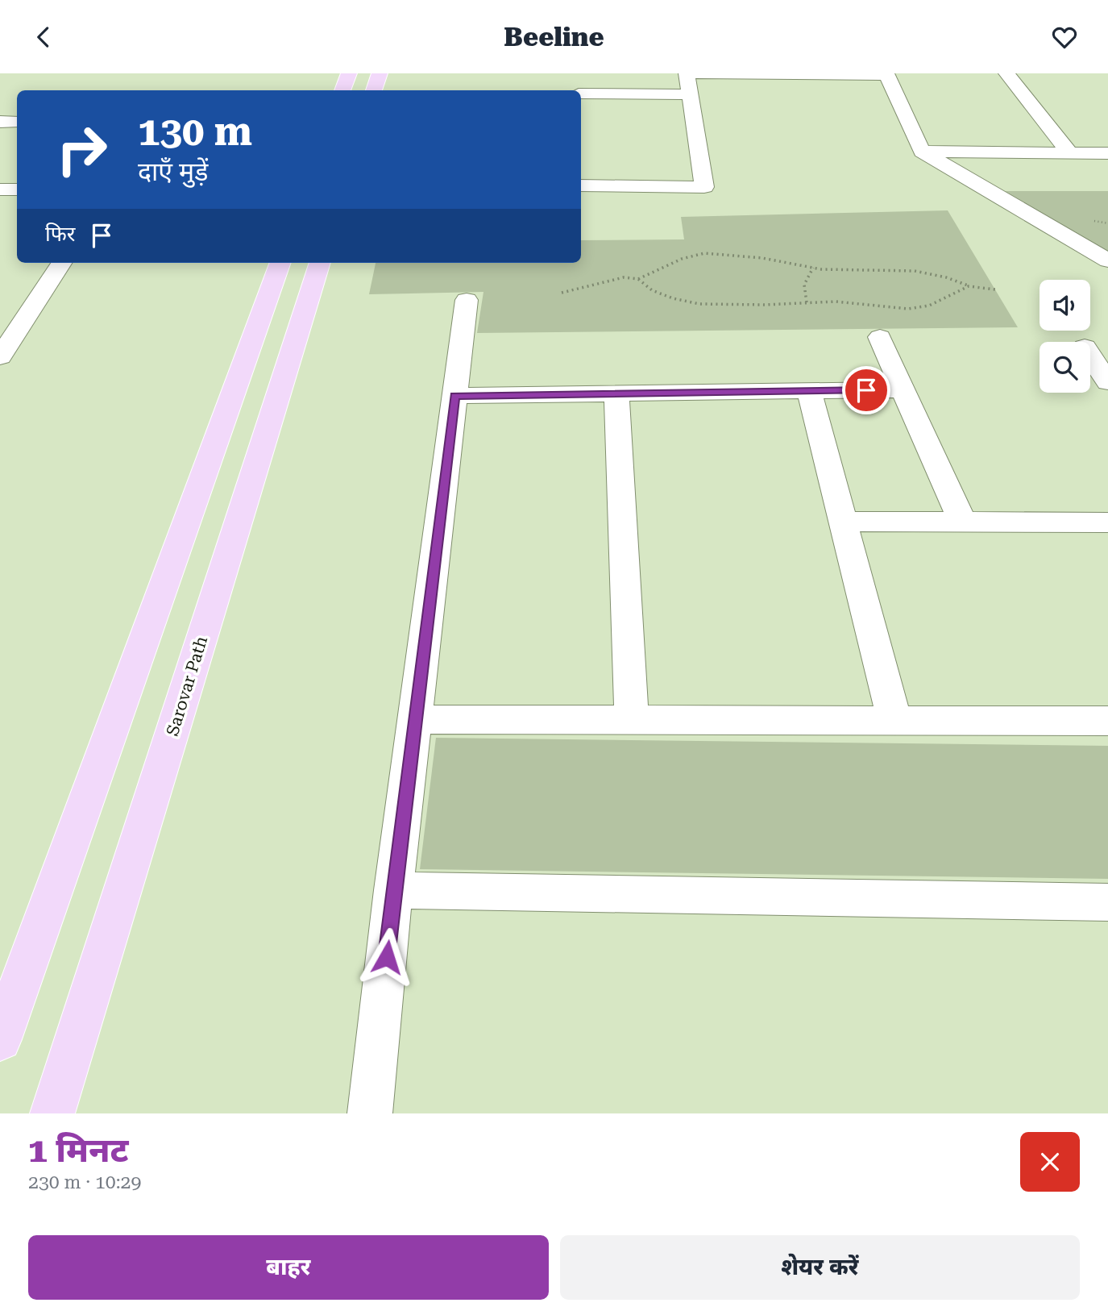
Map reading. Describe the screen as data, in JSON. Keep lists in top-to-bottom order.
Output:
{
  "streets": {
    "main road": ["Sarovar Path"]
  },
  "page": {
    "header": "Beeline",
    "turn": ["130 m", "दाएँ मुड़ें"],
    "then": "फिर",
    "heading": ["1 मिनट", "230 m · 10:29"],
    "buttons": ["बाहर", "शेयर करें"]
  }
}
